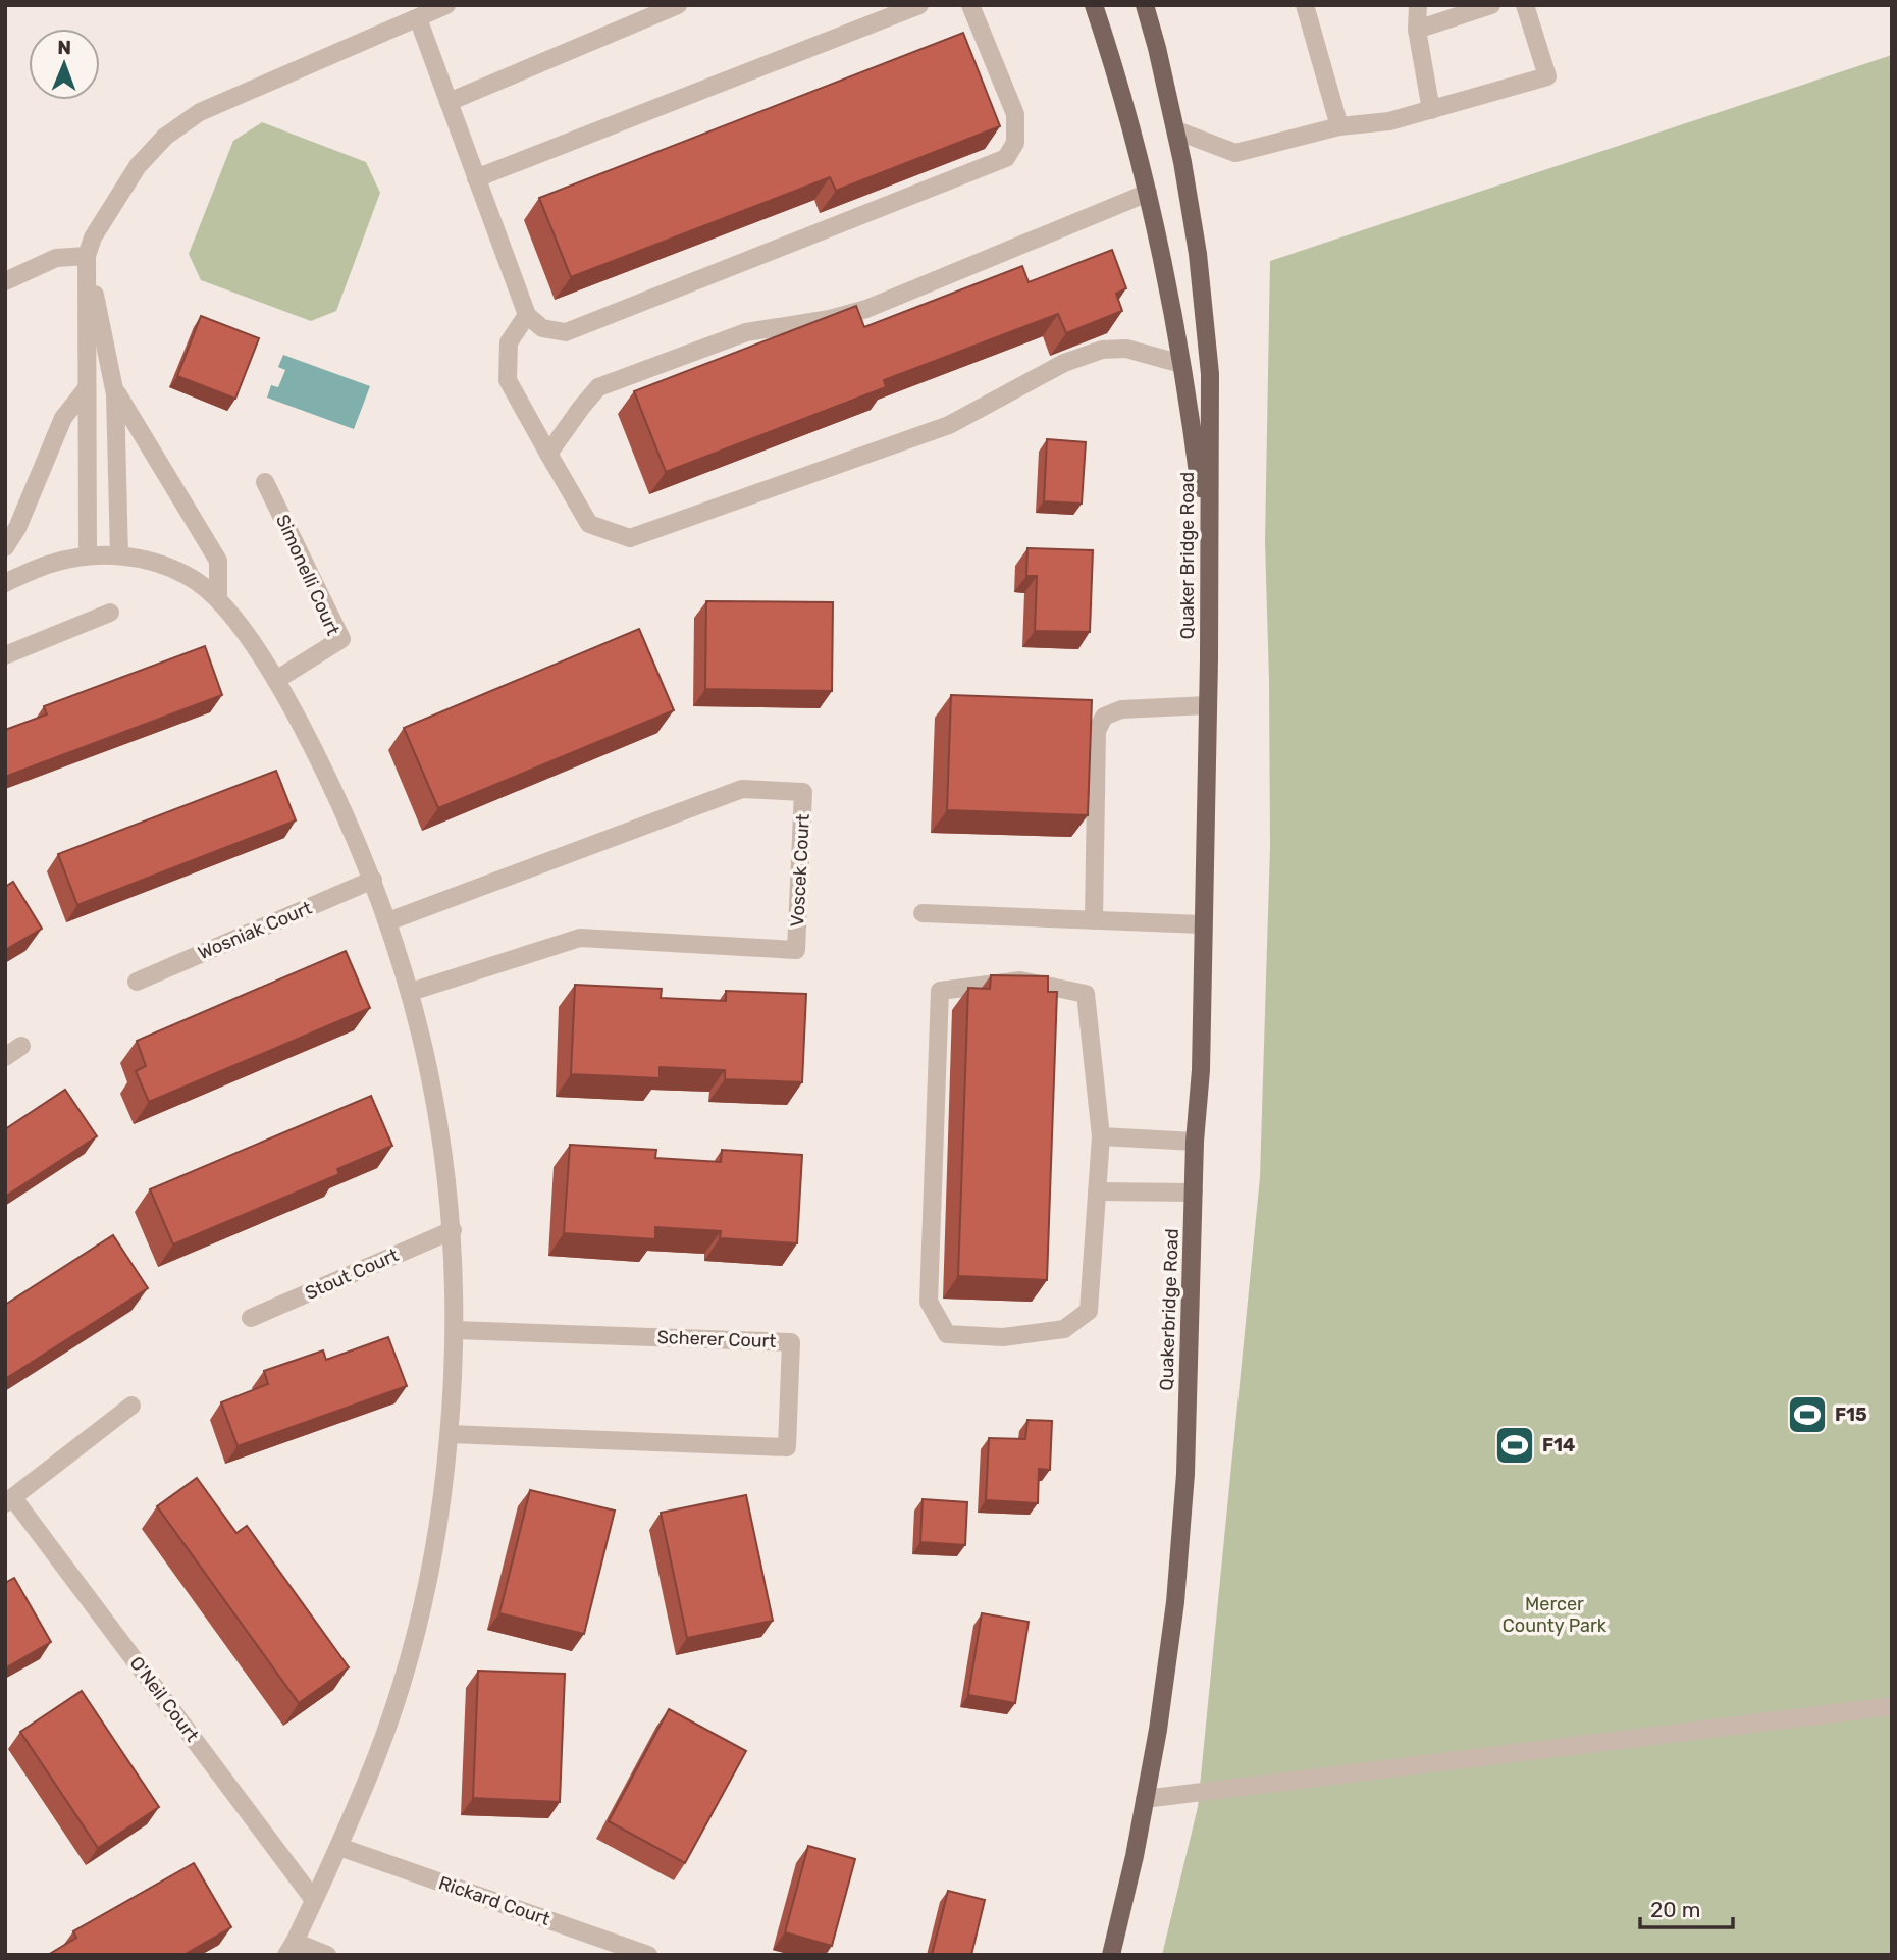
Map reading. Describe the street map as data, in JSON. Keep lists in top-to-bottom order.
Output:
{
  "streets": {
    "main road": ["Quaker Bridge Road", "Quakerbridge Road"],
    "street": [
      "Simonelli Court",
      "Voscek Court",
      "Wosniak Court",
      "Stout Court",
      "Scherer Court",
      "O'Neil Court",
      "Rickard Court"
    ]
  },
  "crossings": [
    ["Quaker Bridge Road", "Quakerbridge Road"]
  ],
  "parks": ["Mercer County Park"],
  "places": {
    "sports": ["F15", "F14"]
  },
  "scale_bar": "20 m",
  "north": "top"
}
